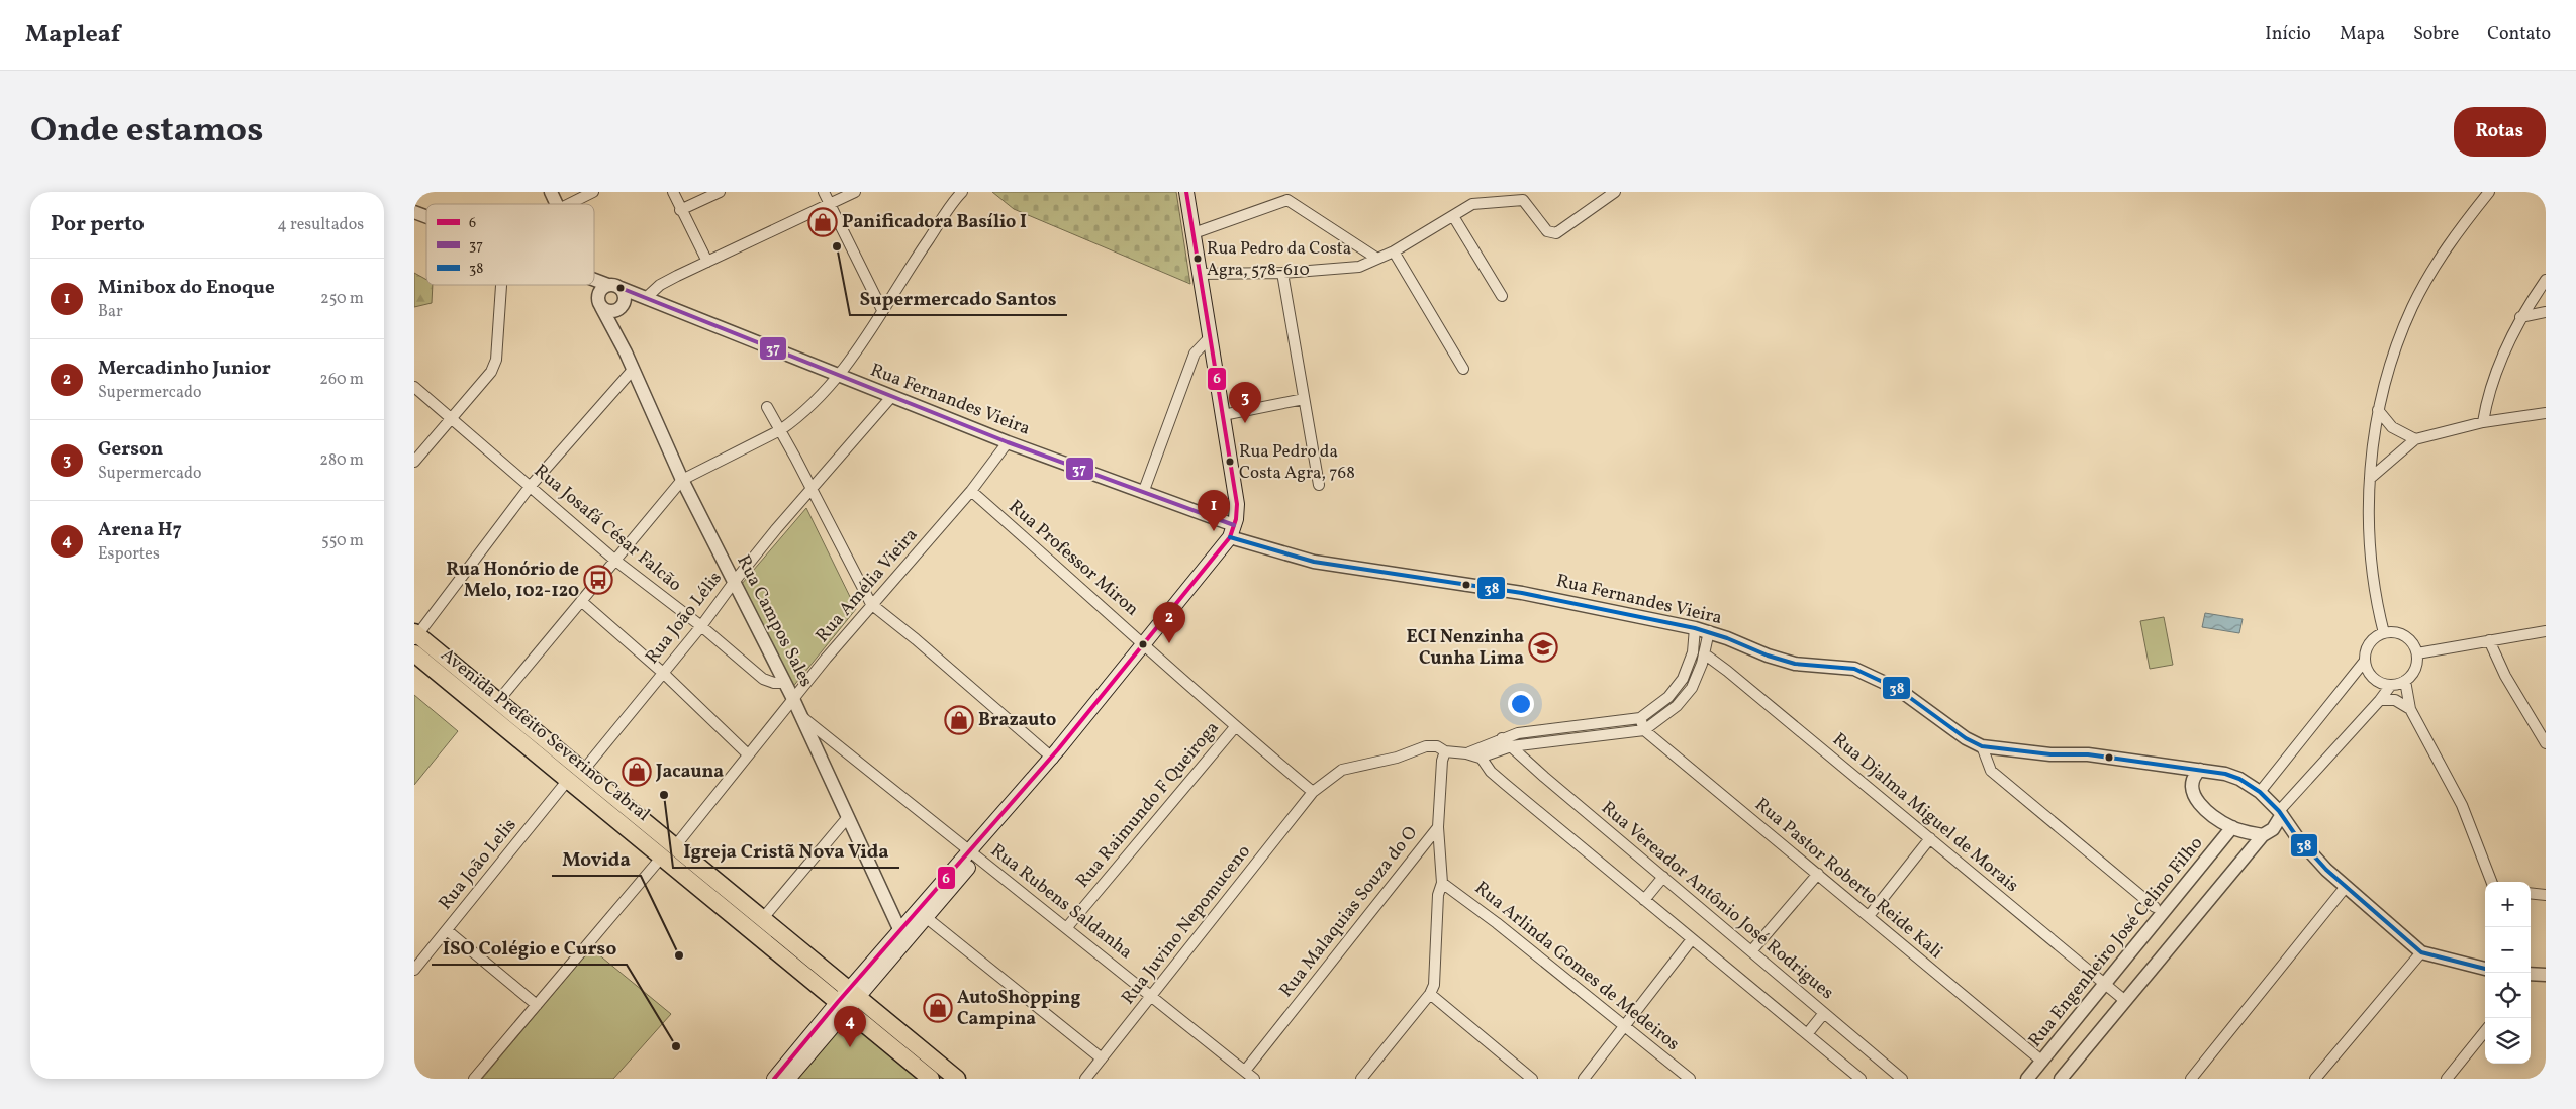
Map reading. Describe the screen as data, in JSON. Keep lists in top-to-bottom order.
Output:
{
  "streets": {
    "main road": ["Avenida Prefeito Severino Cabral"],
    "street": [
      "Rua Fernandes Vieira",
      "Rua Josafá César Falcão",
      "Rua Professor Miron",
      "Rua Amélia Vieira",
      "Rua João Lélis",
      "Rua Campos Sales",
      "Rua Raimundo F Queiroga",
      "Rua Djalma Miguel de Morais",
      "Rua João Lelis",
      "Rua Pastor Roberto Reide Kali",
      "Rua Vereador Antônio José Rodrigues",
      "Rua Rubens Saldanha",
      "Rua Malaquias Souza do O",
      "Rua Juvino Nepomuceno",
      "Rua Engenheiro José Celino Filho",
      "Rua Arlinda Gomes de Medeiros"
    ]
  },
  "crossings": [
    ["Rua Fernandes Vieira", "Rua Amélia Vieira"],
    ["Rua Fernandes Vieira", "Rua João Lélis"],
    ["Rua Josafá César Falcão", "Rua João Lélis"],
    ["Rua Josafá César Falcão", "Rua Campos Sales"],
    ["Rua Professor Miron", "Rua Amélia Vieira"],
    ["Rua Professor Miron", "Rua Raimundo F Queiroga"],
    ["Rua Professor Miron", "Rua Juvino Nepomuceno"],
    ["Rua Amélia Vieira", "Rua Campos Sales"],
    ["Rua Amélia Vieira", "Avenida Prefeito Severino Cabral"],
    ["Rua João Lélis", "Rua Campos Sales"],
    ["Rua João Lélis", "Avenida Prefeito Severino Cabral"],
    ["Rua Campos Sales", "Rua Rubens Saldanha"],
    ["Avenida Prefeito Severino Cabral", "Rua João Lelis"],
    ["Rua Raimundo F Queiroga", "Rua Rubens Saldanha"],
    ["Rua Djalma Miguel de Morais", "Rua Engenheiro José Celino Filho"],
    ["Rua Pastor Roberto Reide Kali", "Rua Engenheiro José Celino Filho"],
    ["Rua Rubens Saldanha", "Rua Malaquias Souza do O"],
    ["Rua Rubens Saldanha", "Rua Juvino Nepomuceno"],
    ["Rua Malaquias Souza do O", "Rua Juvino Nepomuceno"]
  ],
  "places": {
    "shop": [
      "Panificadora Basílio I",
      "Brazauto",
      "Jacauna",
      "AutoShopping Campina"
    ],
    "other": [
      "Supermercado Santos",
      "Rua Pedro da Costa Agra, 578-610",
      "Rua Pedro da Costa Agra, 768",
      "Igreja Cristã Nova Vida",
      "Movida",
      "ISO Colégio e Curso"
    ],
    "bus stop": ["Rua Honório de Melo, 102-120"],
    "school or university": ["ECI Nenzinha Cunha Lima"]
  },
  "lines": ["transit line 6", "transit line 37", "transit line 38"],
  "legend": ["6", "37", "38"],
  "page": {
    "header": "Mapleaf",
    "nav": [
      "Início",
      "Mapa",
      "Sobre",
      "Contato"
    ],
    "title": "Onde estamos",
    "buttons": "Rotas",
    "heading": ["Por perto", "4 resultados"],
    "list": [
      {
        "mark": "1",
        "name": "Minibox do Enoque",
        "note": "Bar",
        "value": "250 m"
      },
      {
        "mark": "2",
        "name": "Mercadinho Junior",
        "note": "Supermercado",
        "value": "260 m"
      },
      {
        "mark": "3",
        "name": "Gerson",
        "note": "Supermercado",
        "value": "280 m"
      },
      {
        "mark": "4",
        "name": "Arena H7",
        "note": "Esportes",
        "value": "550 m"
      }
    ],
    "pins": [
      "3",
      "1",
      "2",
      "4"
    ],
    "map_buttons": ["+", "−"]
  }
}
